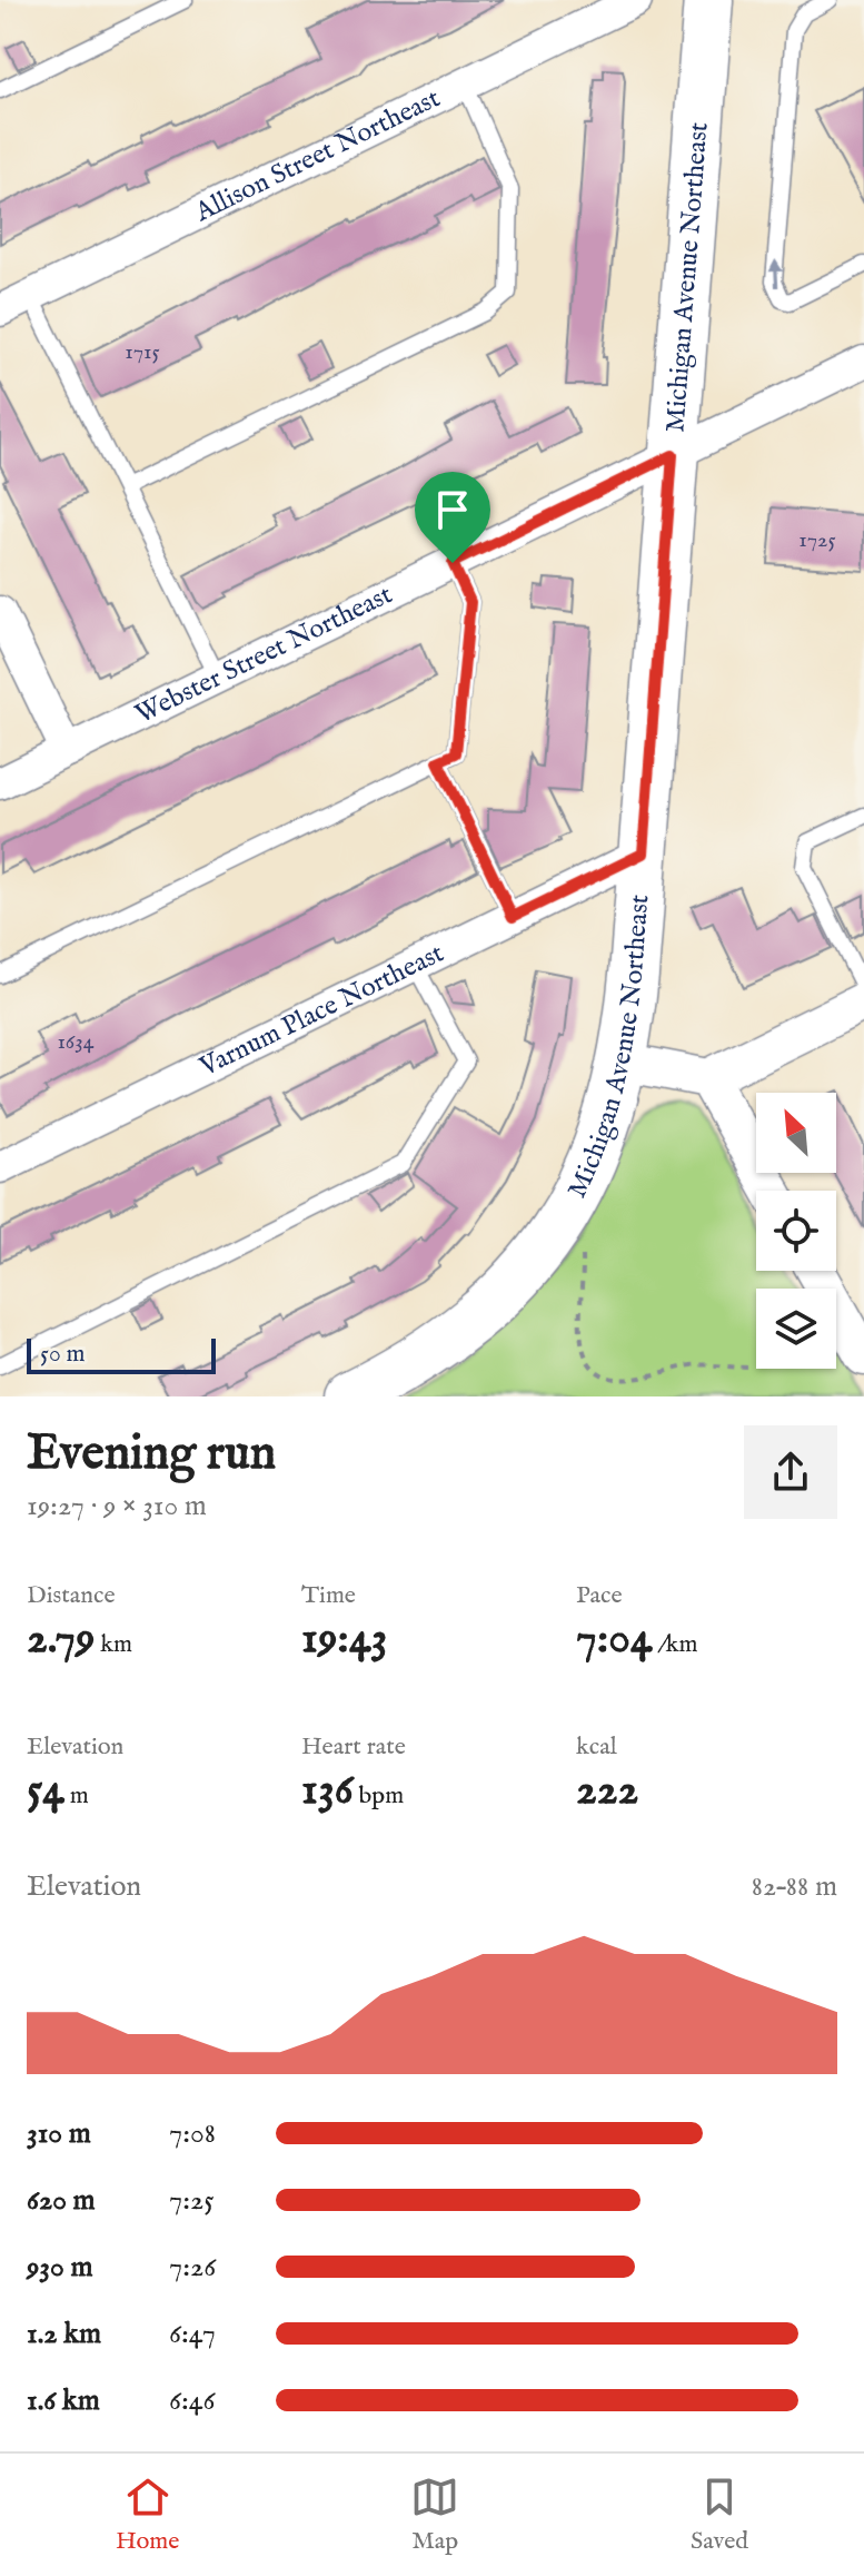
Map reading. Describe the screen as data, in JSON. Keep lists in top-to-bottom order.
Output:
{
  "streets": {
    "main road": ["Michigan Avenue Northeast"],
    "street": ["Allison Street Northeast", "Webster Street Northeast", "Varnum Place Northeast"]
  },
  "crossings": [
    ["Michigan Avenue Northeast", "Webster Street Northeast"],
    ["Michigan Avenue Northeast", "Varnum Place Northeast"]
  ],
  "house_numbers": ["1715", "1725", "1634"],
  "scale_bar": "50 m",
  "north": "top left",
  "page": {
    "scale": "50 m",
    "heading": ["Evening run", "19:27 · 9 × 310 m"],
    "stats": [
      ["Distance", "2.79 km"],
      ["Time", "19:43"],
      ["Pace", "7:04 /km"],
      ["Elevation", "54 m"],
      ["Heart rate", "136 bpm"],
      ["kcal", "222"]
    ],
    "chart": ["Elevation", "82–88 m"],
    "list": [
      {
        "name": "310 m",
        "note": "7:08"
      },
      {
        "name": "620 m",
        "note": "7:25"
      },
      {
        "name": "930 m",
        "note": "7:26"
      },
      {
        "name": "1.2 km",
        "note": "6:47"
      },
      {
        "name": "1.6 km",
        "note": "6:46"
      }
    ],
    "tabs": ["Home", "Map", "Saved"]
  }
}
